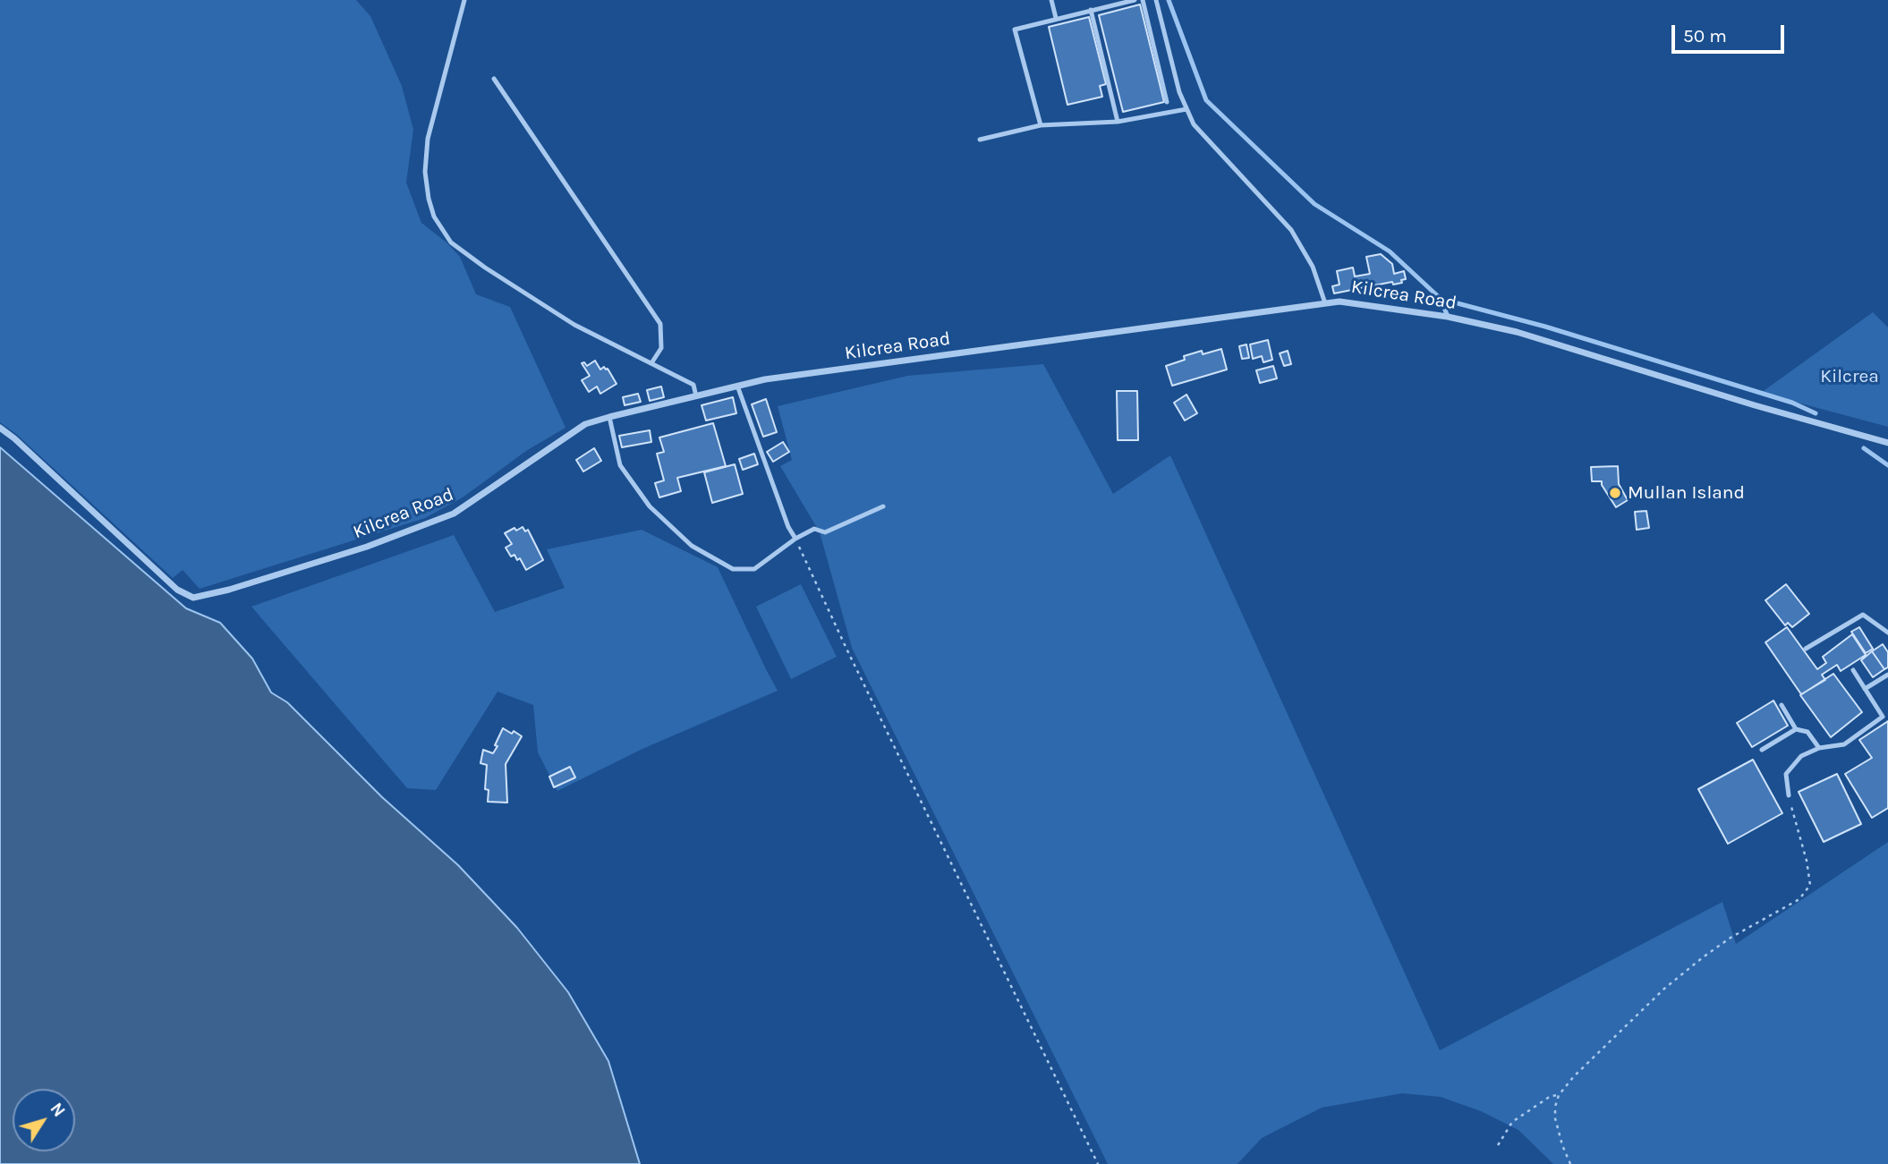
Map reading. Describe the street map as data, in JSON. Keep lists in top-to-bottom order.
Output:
{
  "streets": {
    "street": ["Kilcrea Road"]
  },
  "parks": ["Kilcrea"],
  "places": ["Mullan Island"],
  "scale_bar": "50 m",
  "north": "top right"
}
